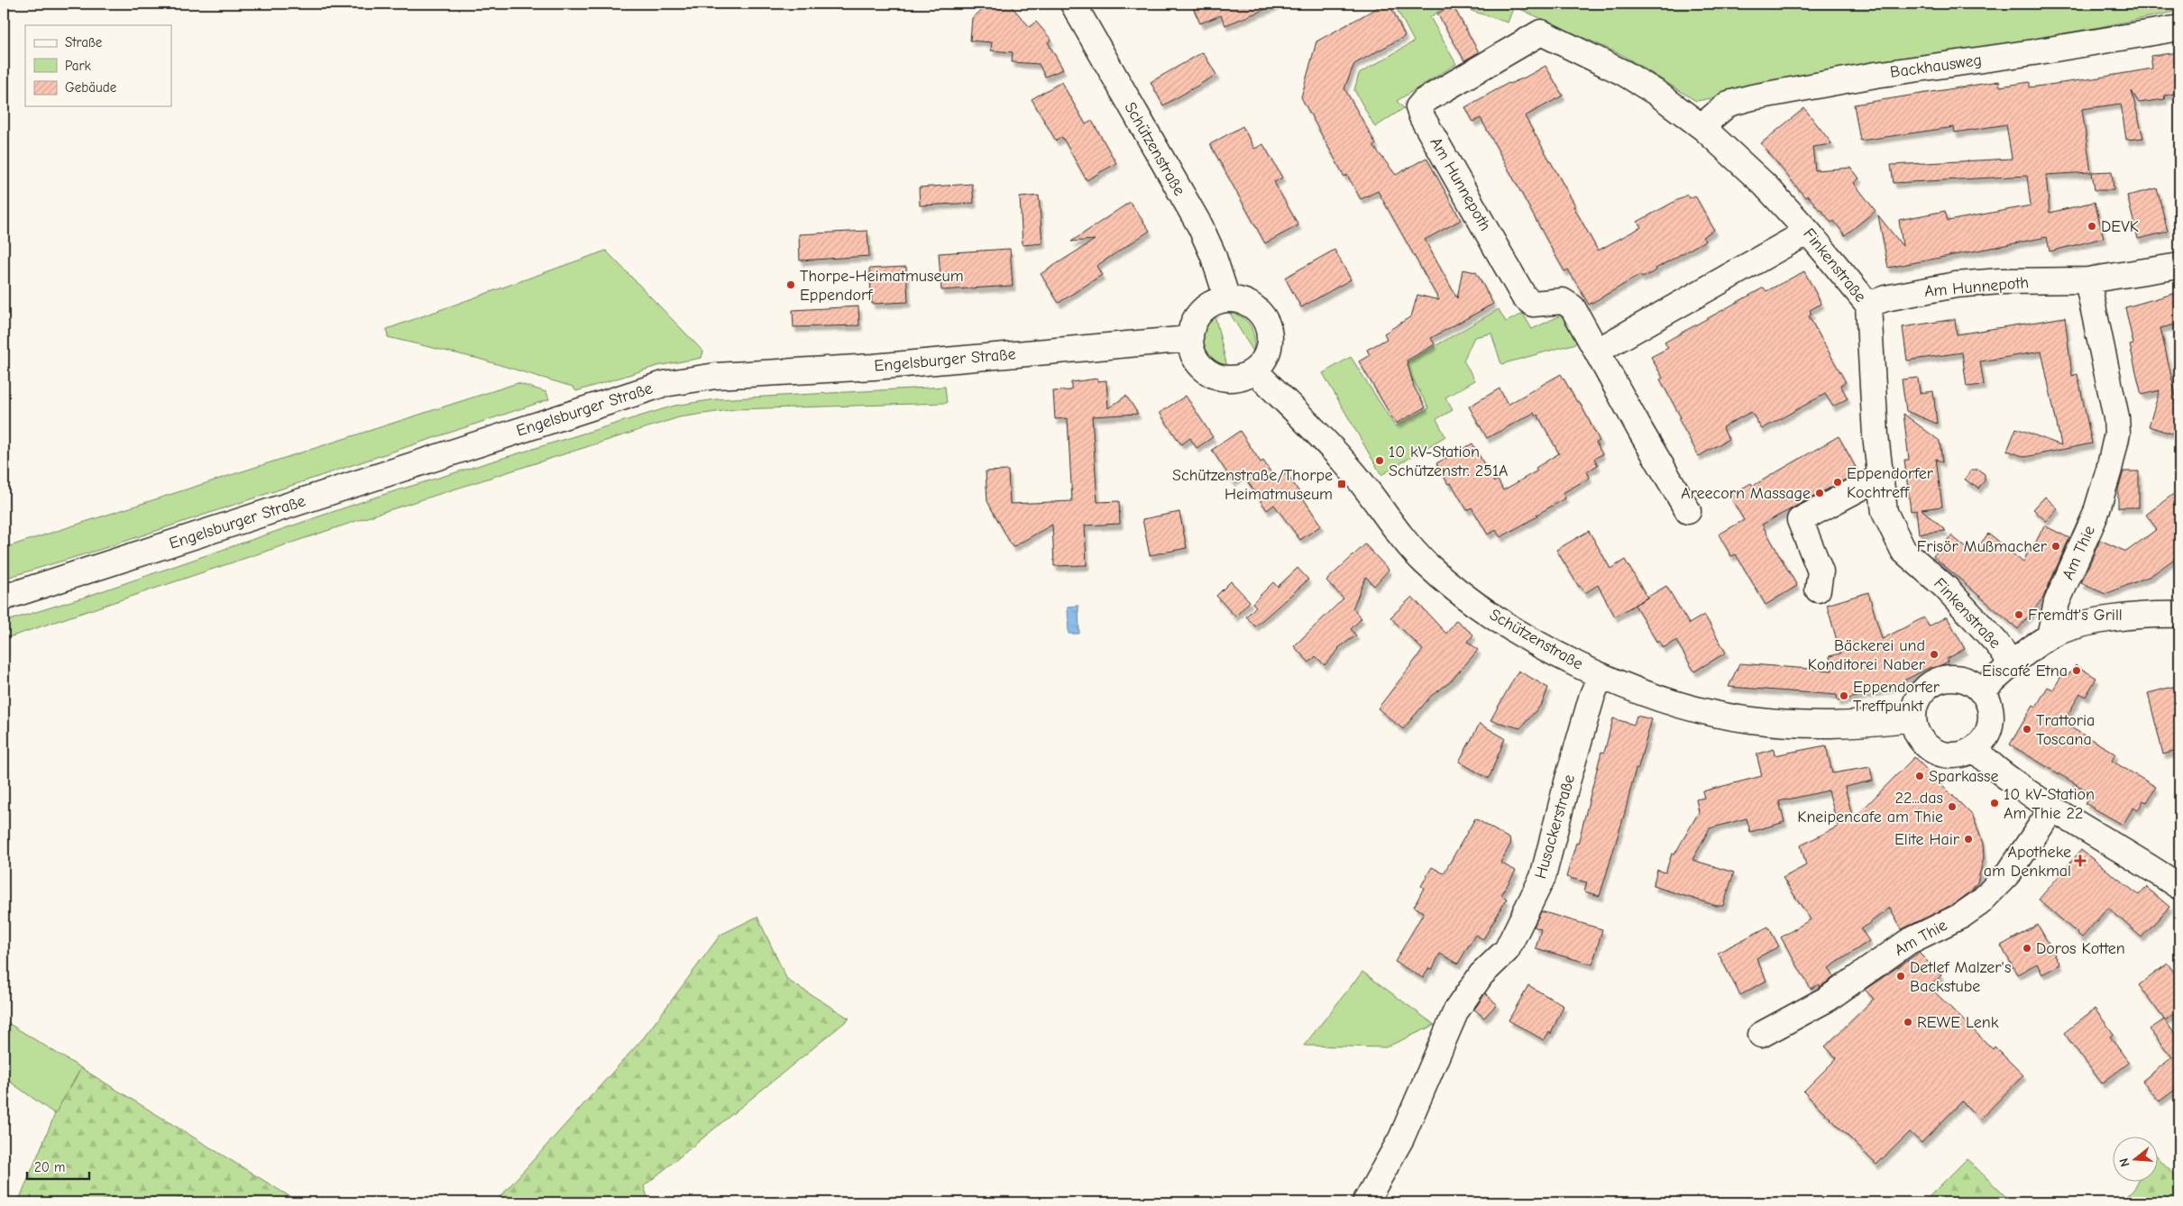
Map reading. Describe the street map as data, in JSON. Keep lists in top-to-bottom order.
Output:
{
  "streets": {
    "street": [
      "Backhausweg",
      "Schützenstraße",
      "Am Hunnepoth",
      "Finkenstraße",
      "Engelsburger Straße",
      "Am Thie",
      "Husackerstraße"
    ]
  },
  "crossings": [
    ["Backhausweg", "Finkenstraße"],
    ["Schützenstraße", "Engelsburger Straße"],
    ["Schützenstraße", "Husackerstraße"],
    ["Am Hunnepoth", "Finkenstraße"],
    ["Am Hunnepoth", "Am Thie"]
  ],
  "places": {
    "other": [
      "DEVK",
      "Thorpe-Heimatmuseum Eppendorf",
      "10 kV-Station Schützenstr. 251A",
      "Eppendorfer Kochtreff",
      "Areecorn Massage",
      "Frisör Mußmacher",
      "Fremdt's Grill",
      "Bäckerei und Konditorei Naber",
      "Eiscafé Etna",
      "Eppendorfer Treffpunkt",
      "Trattoria Toscana",
      "Sparkasse",
      "10 kV-Station Am Thie 22",
      "22...das Kneipencafe am Thie",
      "Elite Hair",
      "Doros Kotten",
      "Detlef Malzer's Backstube",
      "REWE Lenk"
    ],
    "transit": ["Schützenstraße/Thorpe Heimatmuseum"],
    "health": ["Apotheke am Denkmal"]
  },
  "legend": ["Straße", "Park", "Gebäude"],
  "scale_bar": "20 m",
  "north": "left"
}
